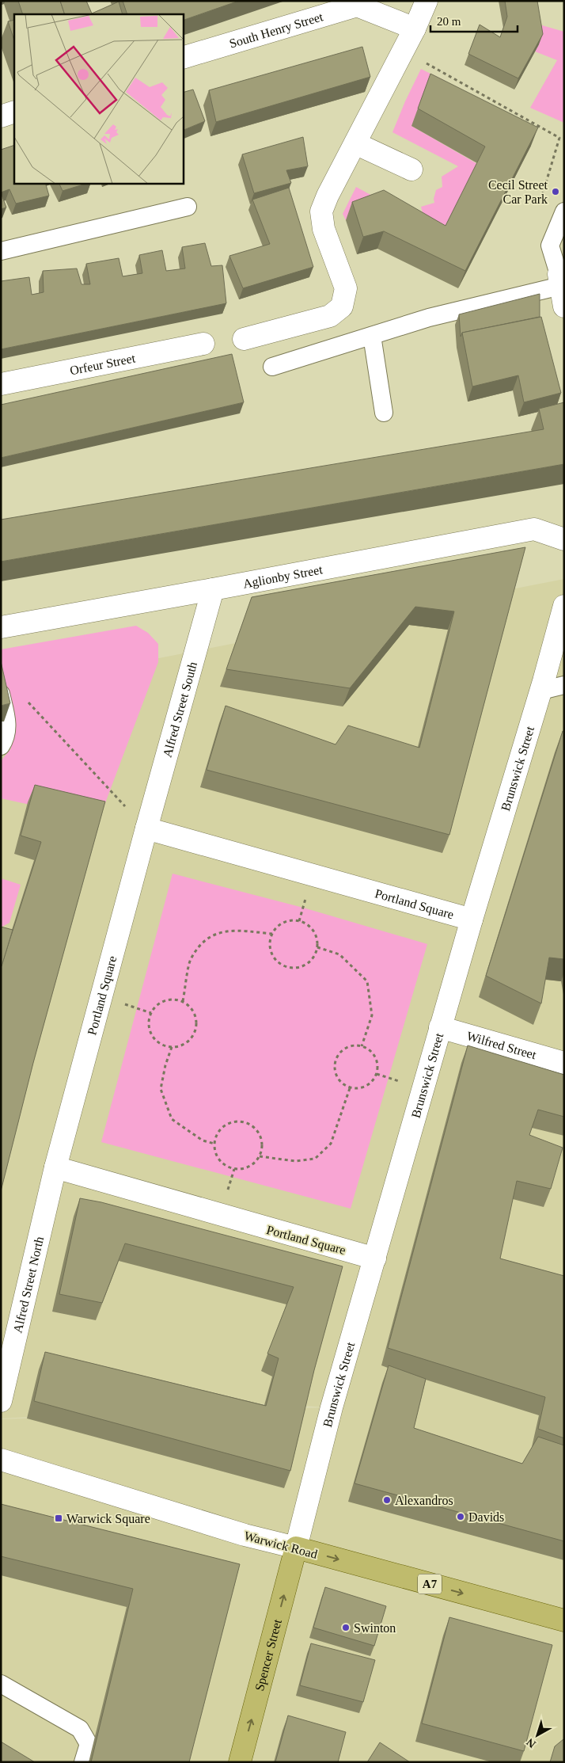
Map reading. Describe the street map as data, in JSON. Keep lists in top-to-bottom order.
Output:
{
  "streets": {
    "main road": ["Warwick Road", "A7", "Spencer Street"],
    "street": [
      "South Henry Street",
      "Orfeur Street",
      "Aglionby Street",
      "Alfred Street South",
      "Brunswick Street",
      "Portland Square",
      "Wilfred Street",
      "Alfred Street North"
    ]
  },
  "crossings": [
    ["Aglionby Street", "Alfred Street South"],
    ["Alfred Street South", "Portland Square"],
    ["Brunswick Street", "Portland Square"],
    ["Brunswick Street", "Wilfred Street"],
    ["Brunswick Street", "Warwick Road"],
    ["Brunswick Street", "Spencer Street"],
    ["Portland Square", "Alfred Street North"],
    ["Warwick Road", "Spencer Street"]
  ],
  "one_way": ["Warwick Road", "Spencer Street"],
  "places": {
    "other": [
      "Cecil Street Car Park",
      "Alexandros",
      "Davids",
      "Swinton"
    ],
    "transit": ["Warwick Square"]
  },
  "scale_bar": "20 m",
  "north": "bottom left"
}
